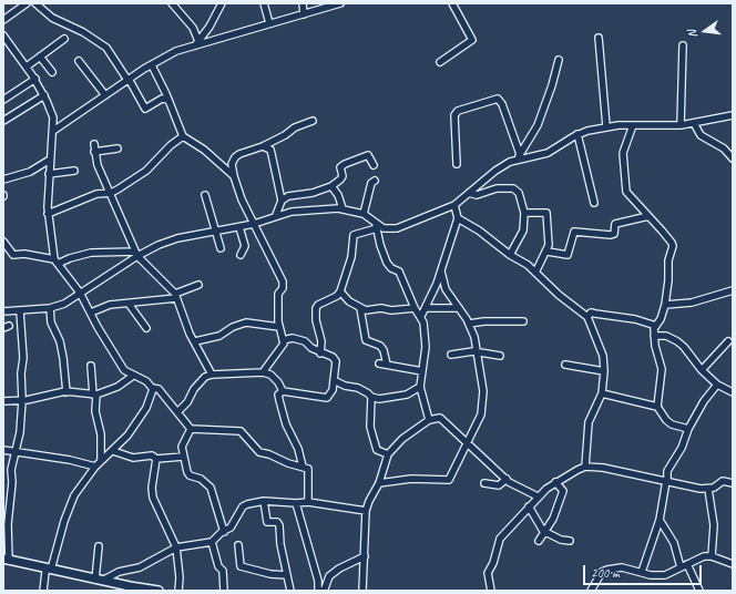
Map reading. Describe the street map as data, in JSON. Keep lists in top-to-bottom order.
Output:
{
  "scale_bar": "200 m",
  "north": "left"
}
